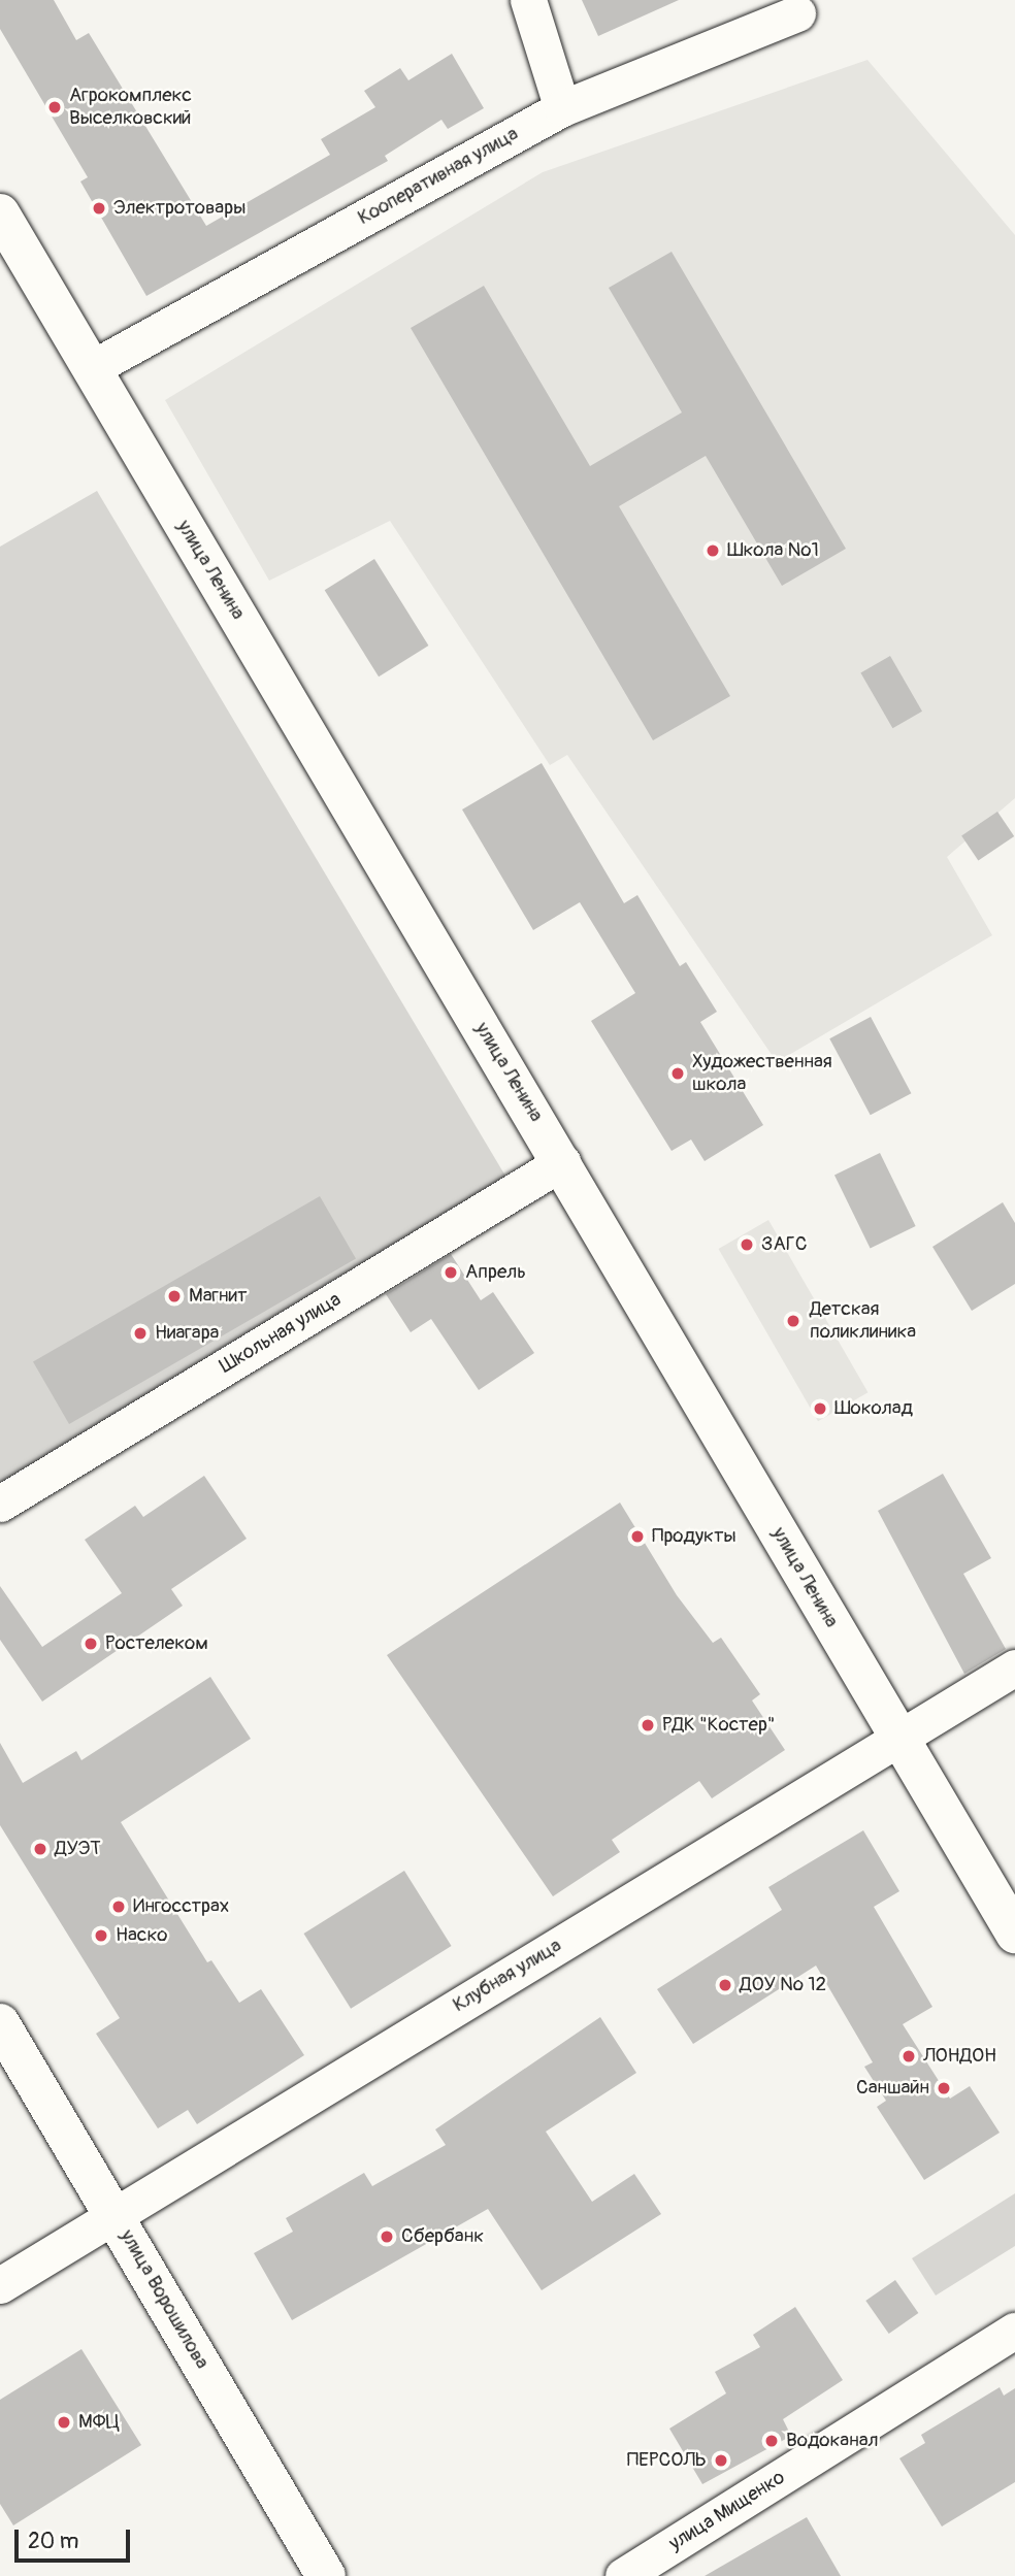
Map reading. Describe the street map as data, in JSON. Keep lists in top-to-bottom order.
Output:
{
  "streets": {
    "main road": ["улица Ленина", "улица Ворошилова"],
    "street": [
      "Кооперативная улица",
      "Школьная улица",
      "Клубная улица",
      "улица Мищенко"
    ]
  },
  "crossings": [
    ["Кооперативная улица", "улица Ленина"],
    ["улица Ленина", "Школьная улица"],
    ["улица Ленина", "Клубная улица"],
    ["Клубная улица", "улица Ворошилова"]
  ],
  "places": [
    "Агрокомплекс Выселковский",
    "Электротовары",
    "Школа №1",
    "Художественная школа",
    "ЗАГС",
    "Апрель",
    "Магнит",
    "Детская поликлиника",
    "Ниагара",
    "Шоколад",
    "Продукты",
    "Ростелеком",
    "РДК \"Костер\"",
    "ДУЭТ",
    "Ингосстрах",
    "Наско",
    "ДОУ № 12",
    "ЛОНДОН",
    "Саншайн",
    "Сбербанк",
    "МФЦ",
    "Водоканал",
    "ПЕРСОЛЬ"
  ],
  "scale_bar": "20 m"
}
